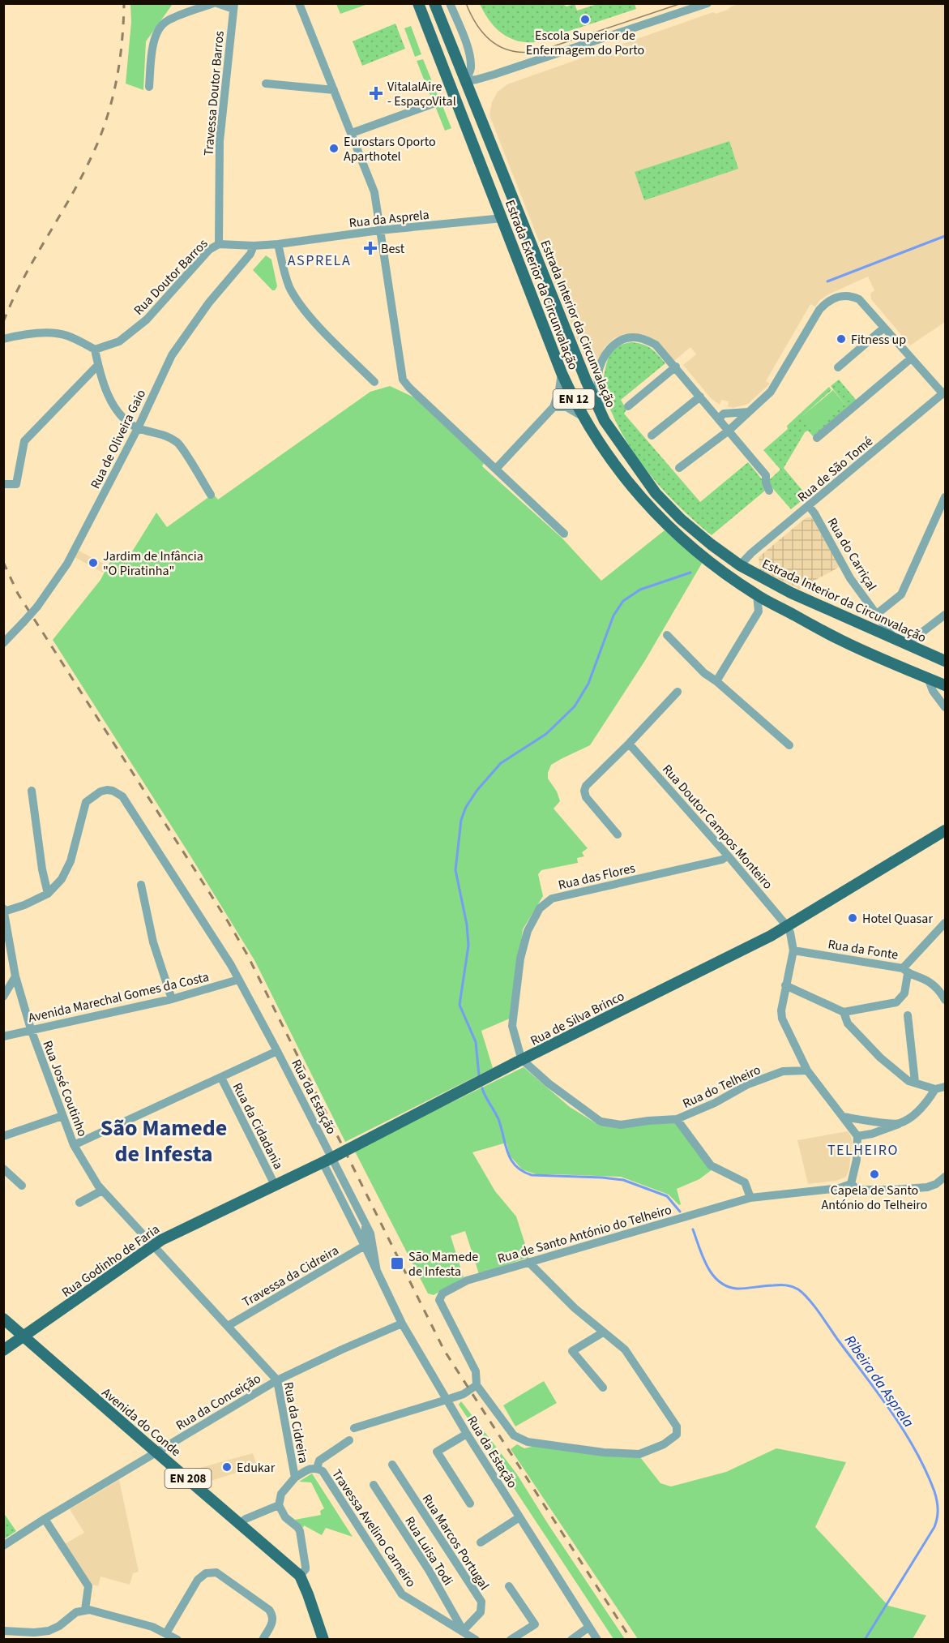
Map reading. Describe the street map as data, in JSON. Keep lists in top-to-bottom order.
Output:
{
  "streets": {
    "main road": [
      "Estrada Exterior da Circunvalação",
      "Estrada Interior da Circunvalação",
      "EN 12",
      "Rua de Silva Brinco",
      "Rua Godinho de Faria",
      "Avenida do Conde",
      "EN 208"
    ],
    "street": [
      "Travessa Doutor Barros",
      "Rua da Asprela",
      "Rua Doutor Barros",
      "Rua de Oliveira Gaio",
      "Rua de São Tomé",
      "Rua do Carriçal",
      "Rua Doutor Campos Monteiro",
      "Rua das Flores",
      "Rua da Fonte",
      "Avenida Marechal Gomes da Costa",
      "Rua do Telheiro",
      "Rua José Coutinho",
      "Rua da Estação",
      "Rua da Cidadania",
      "Rua de Santo António do Telheiro",
      "Travessa da Cidreira",
      "Rua da Conceição",
      "Rua da Cidreira",
      "Travessa Avelino Carneiro",
      "Rua Marcos Portugal",
      "Rua Luisa Todi"
    ]
  },
  "crossings": [
    ["Travessa Doutor Barros", "Rua Doutor Barros"],
    ["Rua da Asprela", "Rua Doutor Barros"],
    ["Rua da Asprela", "Estrada Exterior da Circunvalação"],
    ["Rua Doutor Barros", "Rua de Oliveira Gaio"],
    ["Estrada Exterior da Circunvalação", "EN 12"],
    ["Estrada Interior da Circunvalação", "EN 12"],
    ["Estrada Interior da Circunvalação", "Rua de São Tomé"],
    ["Estrada Interior da Circunvalação", "Rua do Carriçal"],
    ["EN 12", "Rua de São Tomé"],
    ["Rua de São Tomé", "Rua do Carriçal"],
    ["Rua Doutor Campos Monteiro", "Rua das Flores"],
    ["Rua Doutor Campos Monteiro", "Rua de Silva Brinco"],
    ["Rua das Flores", "Rua de Silva Brinco"],
    ["Rua das Flores", "Rua do Telheiro"],
    ["Avenida Marechal Gomes da Costa", "Rua José Coutinho"],
    ["Avenida Marechal Gomes da Costa", "Rua da Estação"],
    ["Rua de Silva Brinco", "Rua do Telheiro"],
    ["Rua de Silva Brinco", "Rua da Estação"],
    ["Rua de Silva Brinco", "Rua da Cidadania"],
    ["Rua de Silva Brinco", "Rua Godinho de Faria"],
    ["Rua José Coutinho", "Rua Godinho de Faria"],
    ["Rua José Coutinho", "Rua da Cidreira"],
    ["Rua da Estação", "Travessa da Cidreira"],
    ["Rua da Estação", "Rua da Conceição"],
    ["Rua Godinho de Faria", "Avenida do Conde"],
    ["Rua Godinho de Faria", "Rua da Cidreira"],
    ["Travessa da Cidreira", "Rua da Cidreira"],
    ["Rua da Conceição", "Avenida do Conde"],
    ["Rua da Conceição", "Rua da Cidreira"],
    ["Rua da Cidreira", "Travessa Avelino Carneiro"],
    ["Travessa Avelino Carneiro", "Rua Marcos Portugal"],
    ["Travessa Avelino Carneiro", "Rua Luisa Todi"],
    ["Rua Marcos Portugal", "Rua Luisa Todi"]
  ],
  "districts": ["ASPRELA", "São Mamede de Infesta", "TELHEIRO"],
  "water": ["Ribeira da Asprela"],
  "places": {
    "other": [
      "Escola Superior de Enfermagem do Porto",
      "Eurostars Oporto Aparthotel",
      "Fitness up",
      "Jardim de Infância \"O Piratinha\"",
      "Hotel Quasar",
      "Capela de Santo António do Telheiro",
      "Edukar"
    ],
    "health": ["VitalalAire - EspaçoVital", "Best"],
    "transit": ["São Mamede de Infesta"]
  }
}
